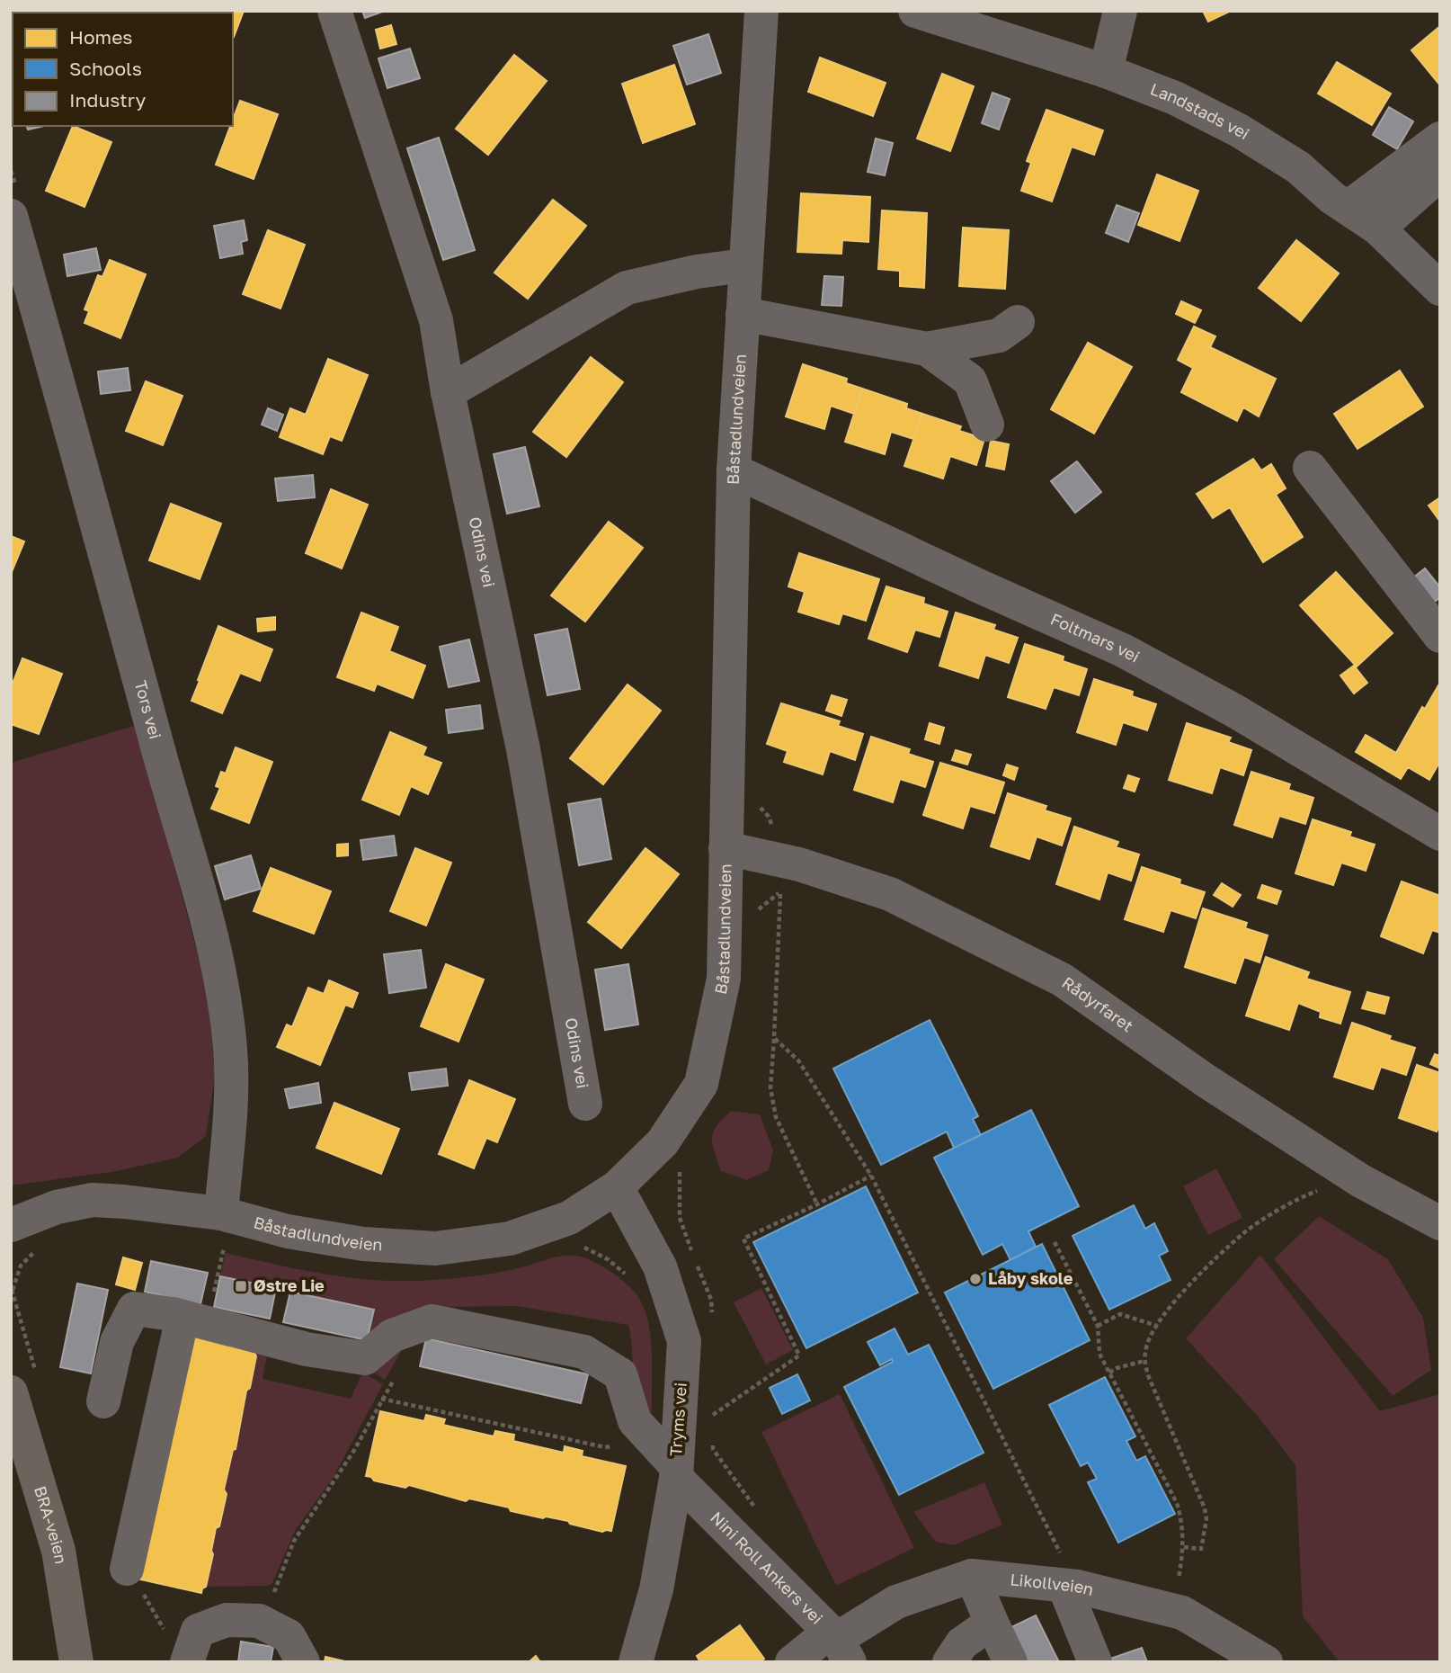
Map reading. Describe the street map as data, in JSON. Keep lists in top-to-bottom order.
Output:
{
  "streets": {
    "main road": ["BRA-veien"],
    "street": [
      "Landstads vei",
      "Båstadlundveien",
      "Odins vei",
      "Foltmars vei",
      "Tors vei",
      "Rådyrfaret",
      "Tryms vei",
      "Nini Roll Ankers vei",
      "Likollveien"
    ]
  },
  "crossings": [
    ["Båstadlundveien", "Foltmars vei"],
    ["Båstadlundveien", "Tors vei"],
    ["Båstadlundveien", "Rådyrfaret"],
    ["Båstadlundveien", "Tryms vei"],
    ["Tryms vei", "Nini Roll Ankers vei"],
    ["Nini Roll Ankers vei", "Likollveien"]
  ],
  "places": {
    "other": ["Låby skole"],
    "transit": ["Østre Lie"]
  },
  "legend": ["Homes", "Schools", "Industry"]
}
